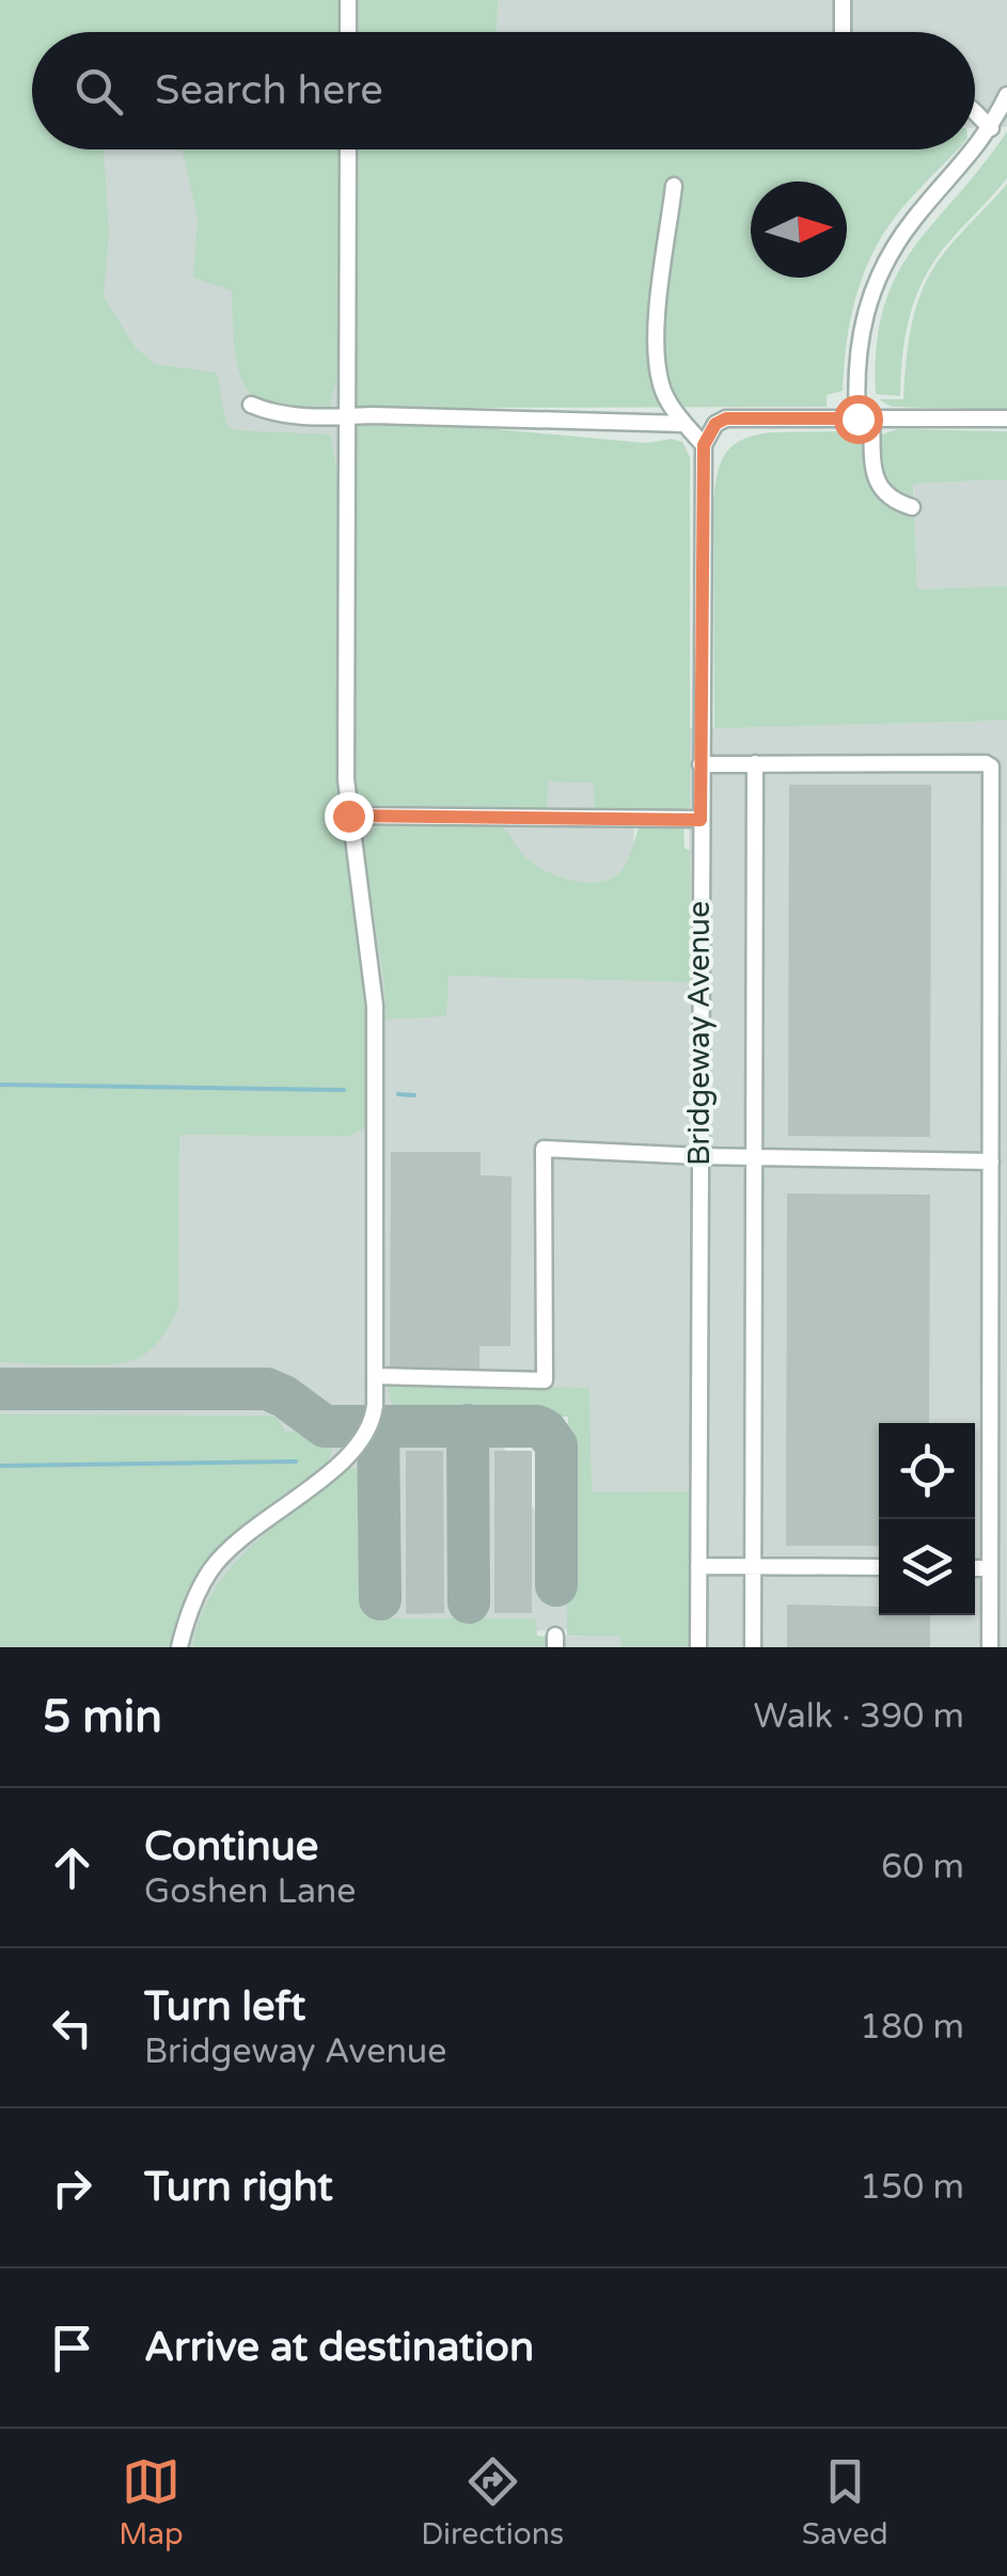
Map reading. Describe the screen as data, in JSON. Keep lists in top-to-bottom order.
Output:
{
  "streets": {
    "street": ["Bridgeway Avenue"]
  },
  "north": "right",
  "page": {
    "search": "Search here",
    "heading": ["5 min", "Walk · 390 m"],
    "list": [
      ["Continue", "Goshen Lane", "60 m"],
      ["Turn left", "Bridgeway Avenue", "180 m"],
      ["Turn right", "150 m"],
      "Arrive at destination"
    ],
    "nav": ["Map", "Directions", "Saved"]
  }
}
